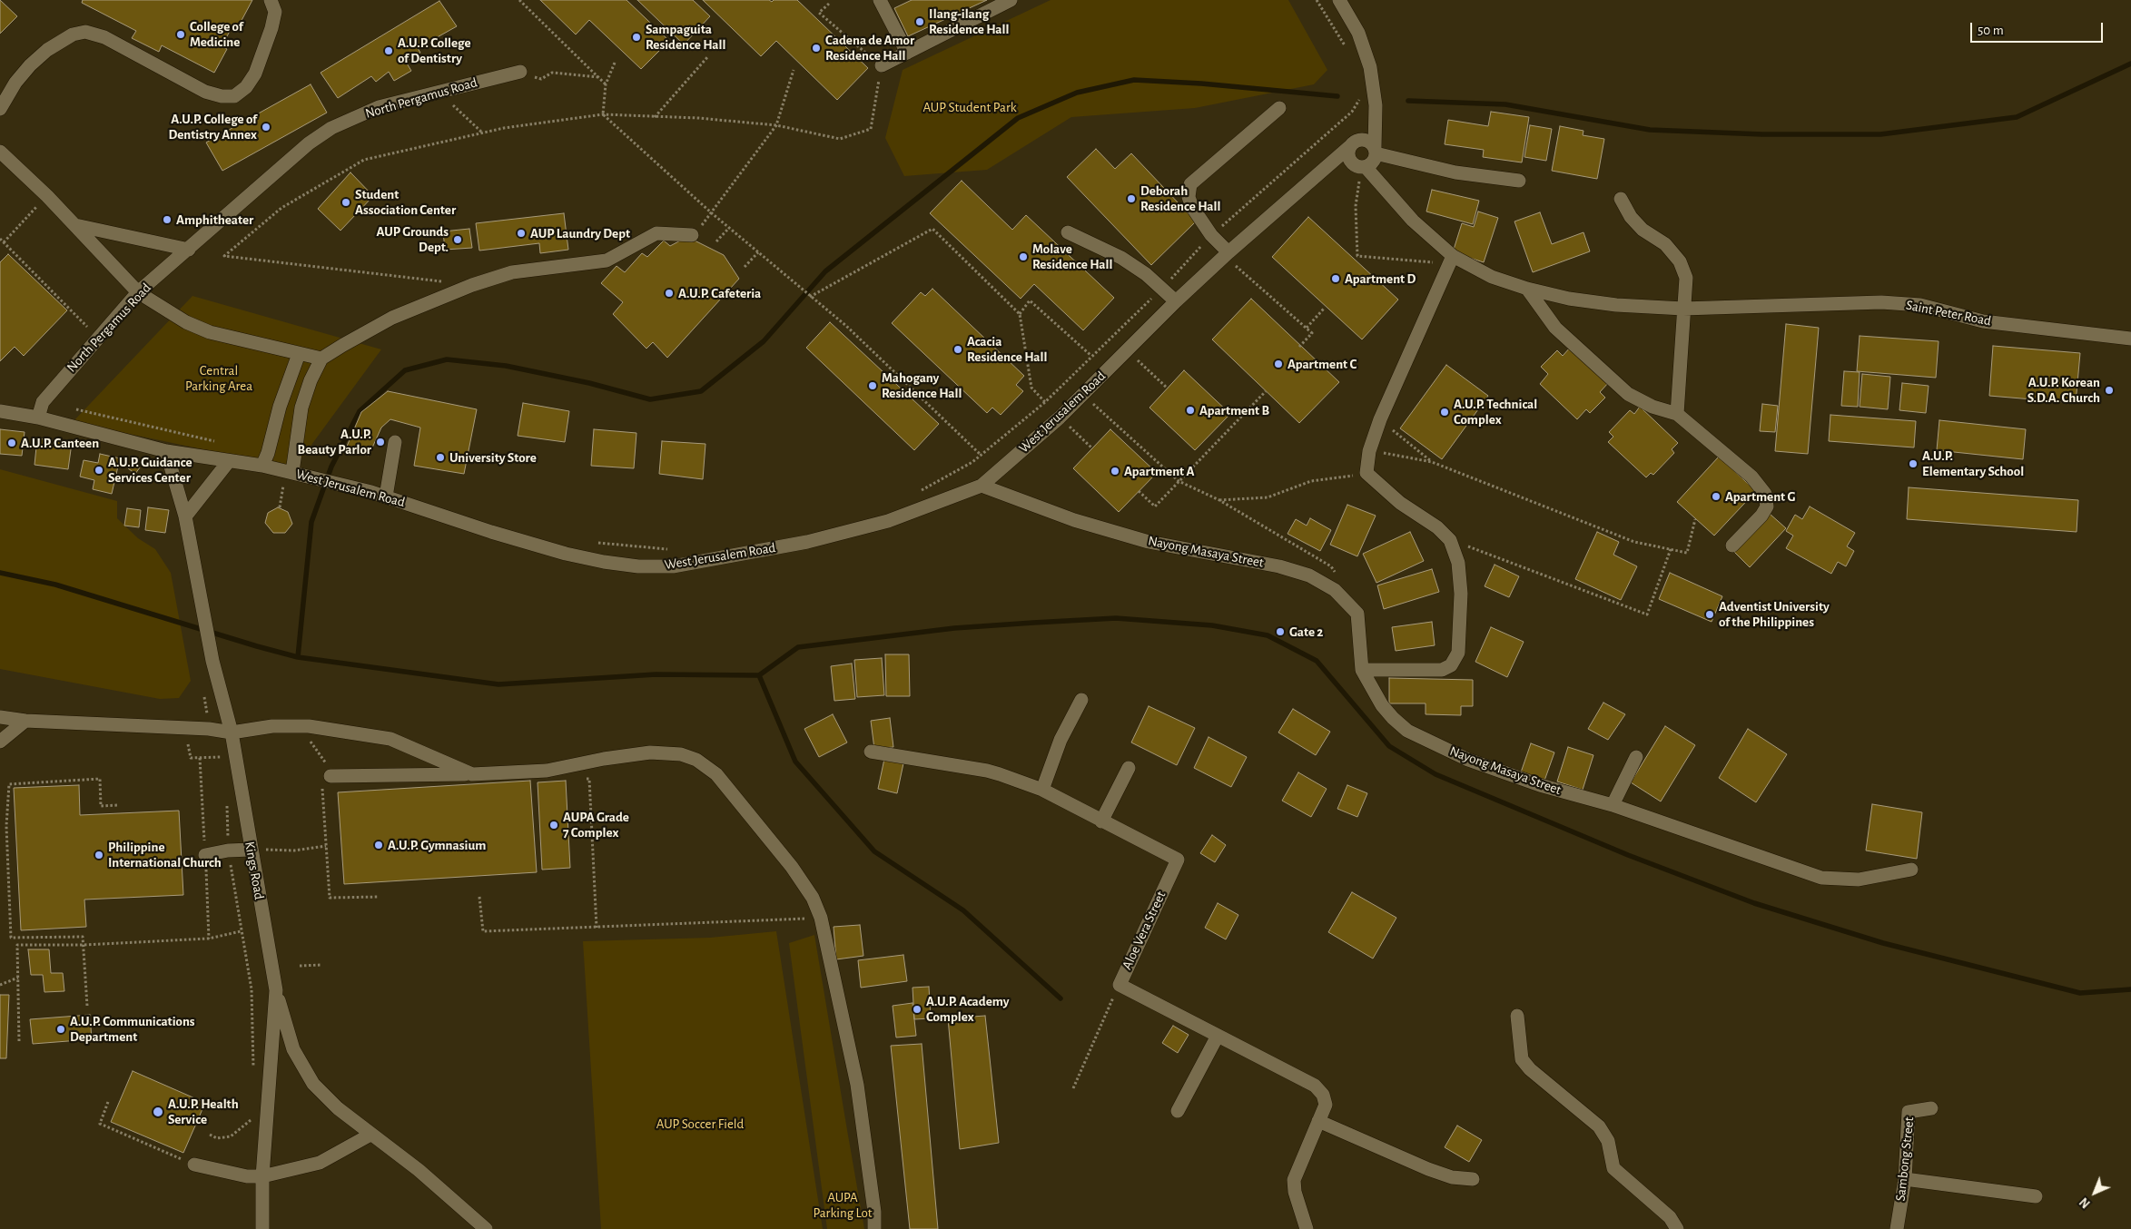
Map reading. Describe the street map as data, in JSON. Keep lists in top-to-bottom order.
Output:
{
  "streets": {
    "street": [
      "North Pergamus Road",
      "Saint Peter Road",
      "West Jerusalem Road",
      "Nayong Masaya Street",
      "Kings Road",
      "Aloe Vera Street",
      "Sambong Street"
    ]
  },
  "crossings": [
    ["North Pergamus Road", "West Jerusalem Road"],
    ["West Jerusalem Road", "Nayong Masaya Street"],
    ["West Jerusalem Road", "Kings Road"]
  ],
  "parks": [
    "AUP Student Park",
    "Central Parking Area",
    "AUP Soccer Field",
    "AUPA Parking Lot"
  ],
  "places": [
    "Ilang-ilang Residence Hall",
    "College of Medicine",
    "Sampaguita Residence Hall",
    "Cadena de Amor Residence Hall",
    "A.U.P. College of Dentistry",
    "A.U.P. College of Dentistry Annex",
    "Deborah Residence Hall",
    "Student Association Center",
    "Amphitheater",
    "AUP Laundry Dept",
    "AUP Grounds Dept.",
    "Molave Residence Hall",
    "Apartment D",
    "A.U.P. Cafeteria",
    "Acacia Residence Hall",
    "Apartment C",
    "Mahogany Residence Hall",
    "A.U.P. Korean S.D.A. Church",
    "Apartment B",
    "A.U.P. Technical Complex",
    "A.U.P. Beauty Parlor",
    "A.U.P. Canteen",
    "University Store",
    "A.U.P. Elementary School",
    "A.U.P. Guidance Services Center",
    "Apartment A",
    "Apartment G",
    "Adventist University of the Philippines",
    "Gate 2",
    "AUPA Grade 7 Complex",
    "A.U.P. Gymnasium",
    "Philippine International Church",
    "A.U.P. Academy Complex",
    "A.U.P. Communications Department",
    "A.U.P. Health Service"
  ],
  "scale_bar": "50 m",
  "north": "bottom left"
}
